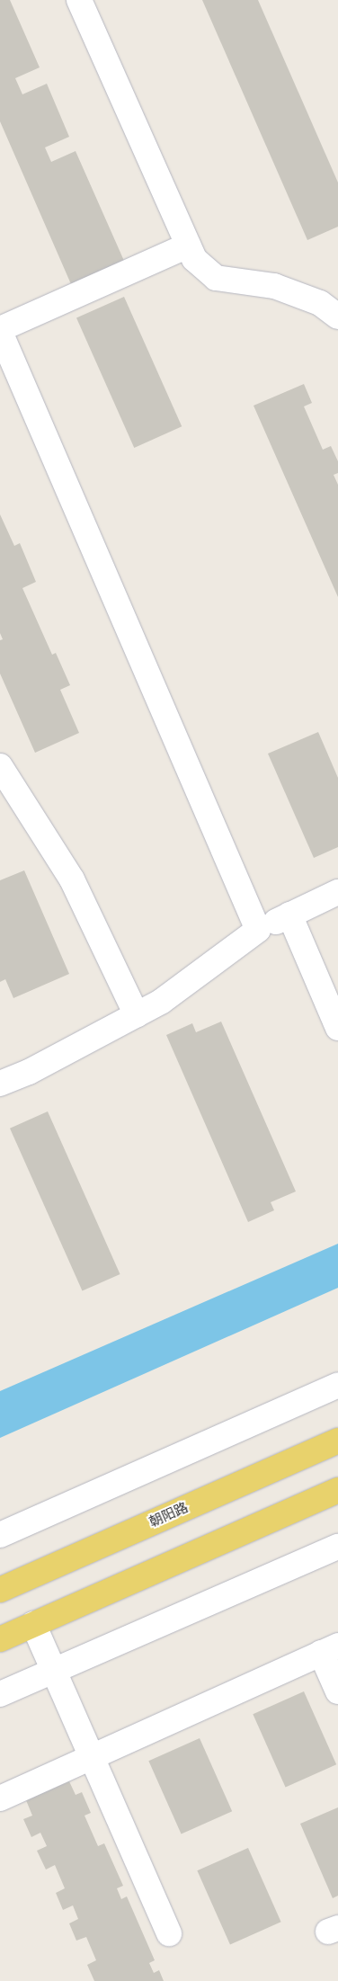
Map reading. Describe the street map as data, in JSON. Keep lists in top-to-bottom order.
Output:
{
  "streets": {
    "main road": ["朝阳路"]
  }
}
